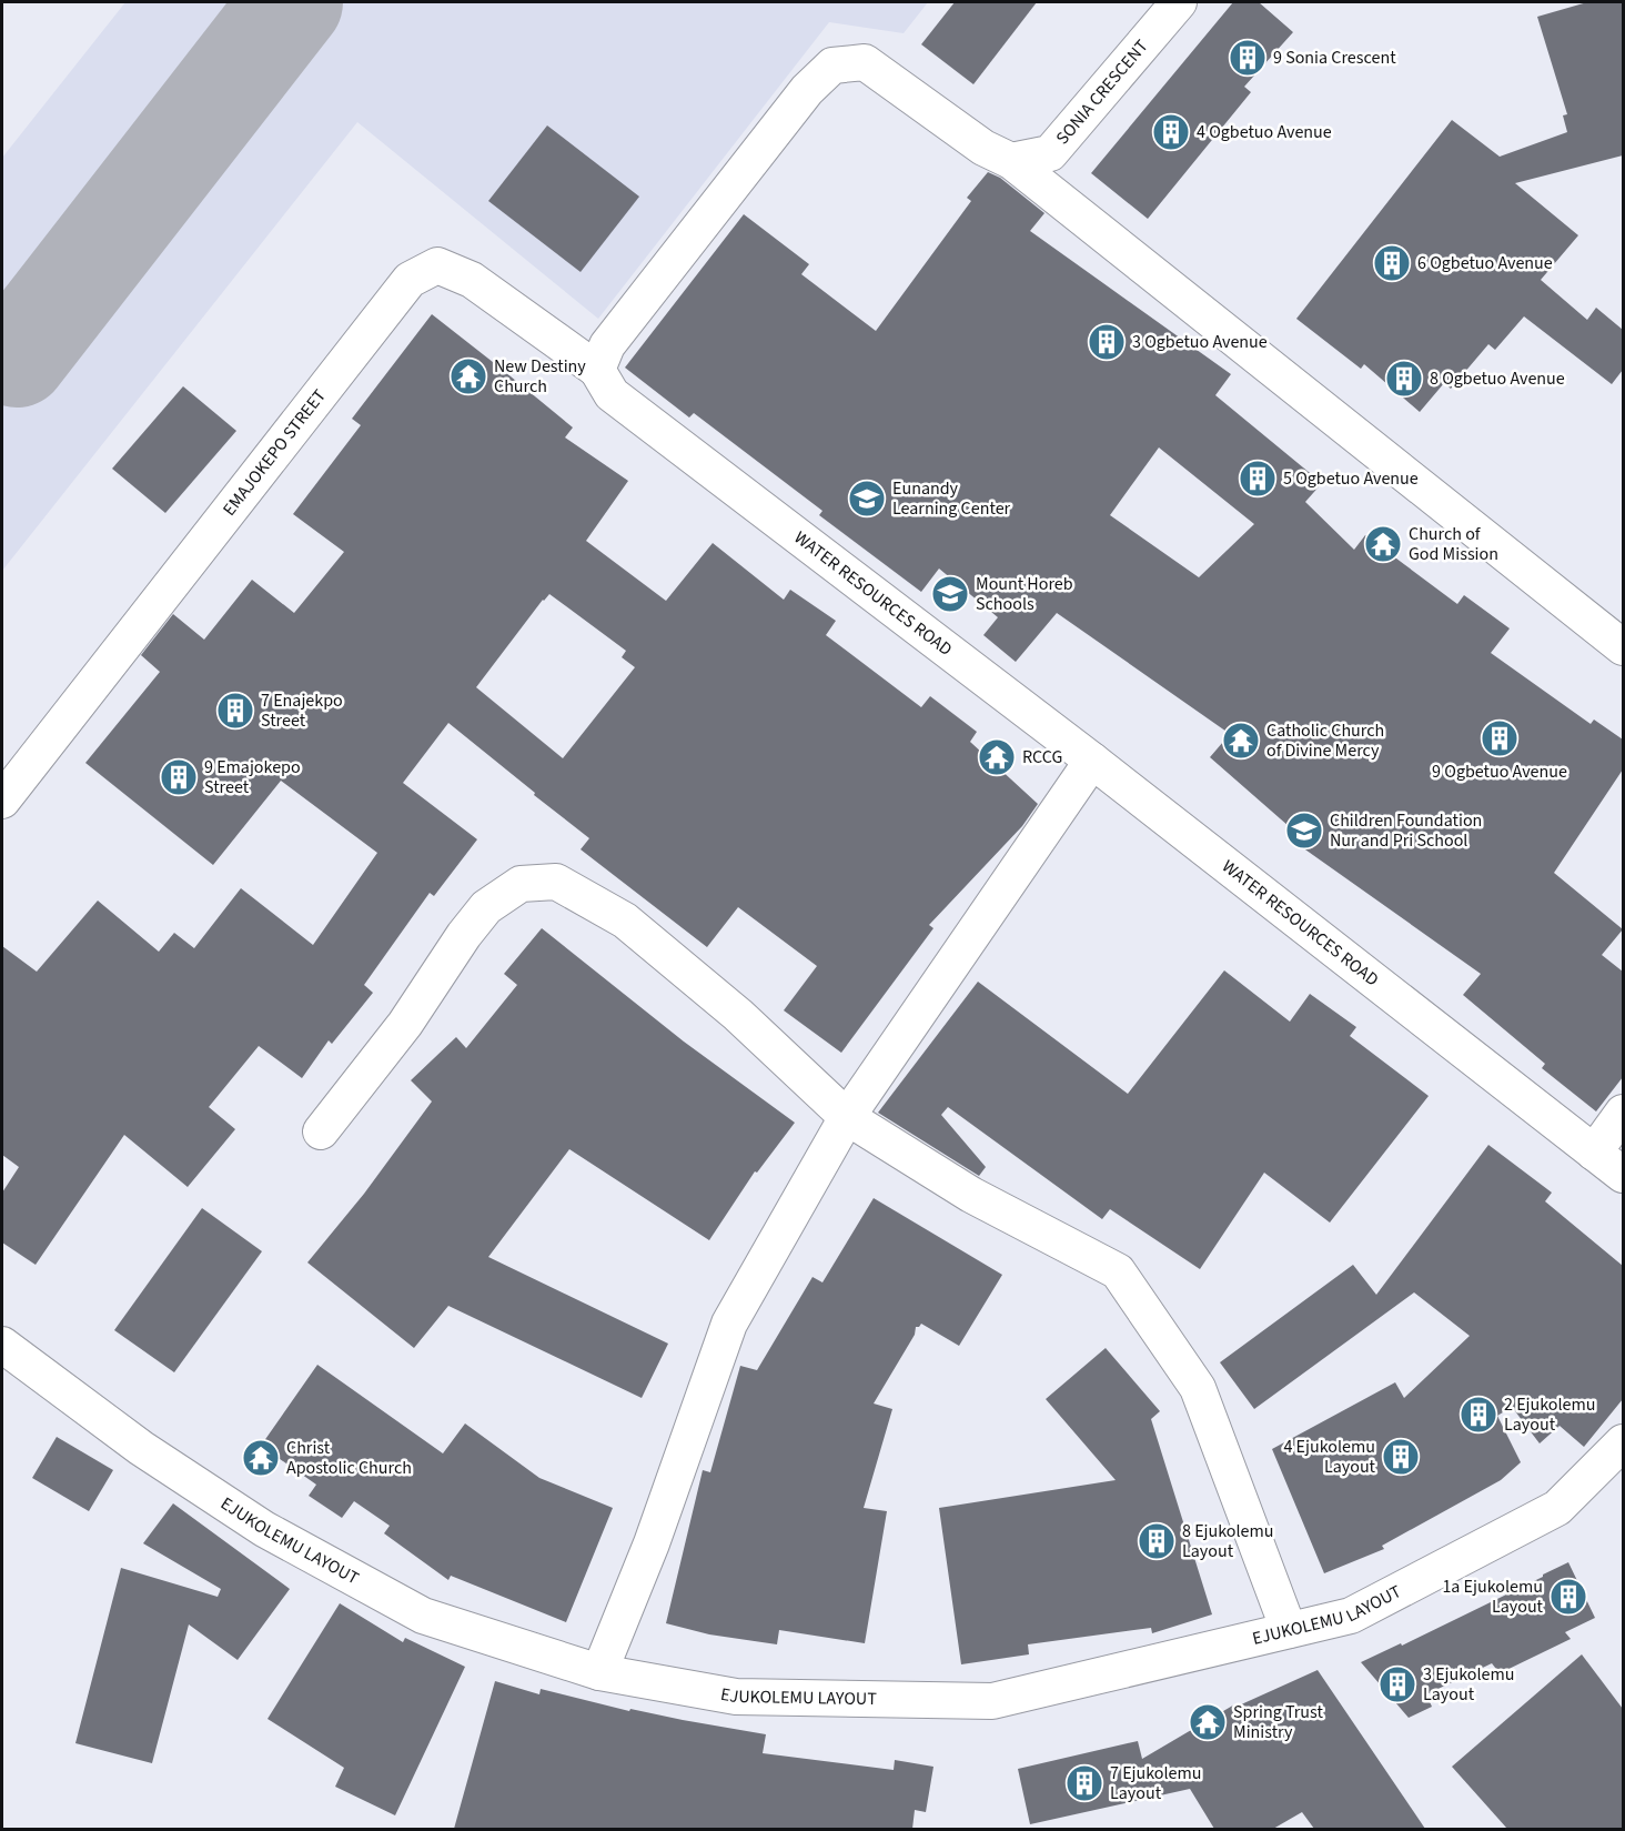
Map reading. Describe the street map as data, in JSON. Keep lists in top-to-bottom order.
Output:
{
  "streets": {
    "street": [
      "SONIA CRESCENT",
      "EMAJOKEPO STREET",
      "WATER RESOURCES ROAD",
      "EJUKOLEMU LAYOUT"
    ]
  },
  "crossings": [
    ["EMAJOKEPO STREET", "WATER RESOURCES ROAD"]
  ],
  "places": {
    "building": [
      "9 Sonia Crescent",
      "4 Ogbetuo Avenue",
      "6 Ogbetuo Avenue",
      "3 Ogbetuo Avenue",
      "8 Ogbetuo Avenue",
      "5 Ogbetuo Avenue",
      "7 Enajekpo Street",
      "9 Ogbetuo Avenue",
      "9 Emajokepo Street",
      "2 Ejukolemu Layout",
      "4 Ejukolemu Layout",
      "8 Ejukolemu Layout",
      "1a Ejukolemu Layout",
      "3 Ejukolemu Layout",
      "7 Ejukolemu Layout"
    ],
    "temple": [
      "New Destiny Church",
      "Church of God Mission",
      "Catholic Church of Divine Mercy",
      "RCCG",
      "Christ Apostolic Church",
      "Spring Trust Ministry"
    ],
    "school or university": ["Eunandy Learning Center", "Mount Horeb Schools", "Children Foundation Nur and Pri School"]
  }
}
